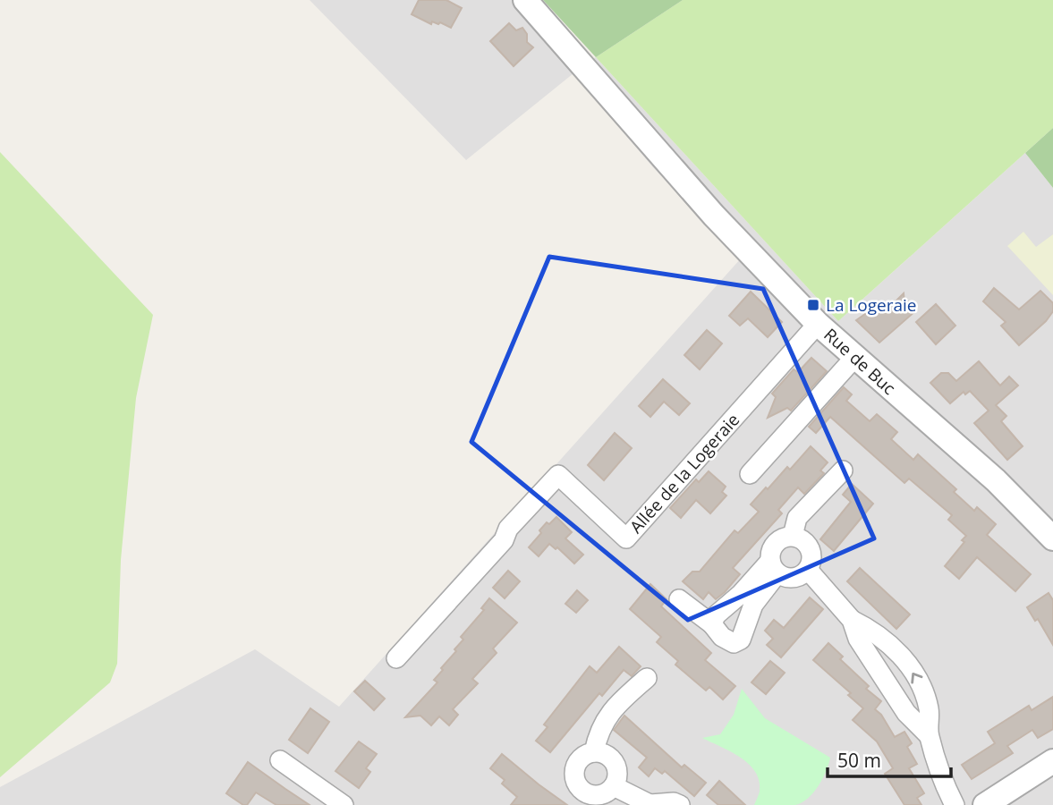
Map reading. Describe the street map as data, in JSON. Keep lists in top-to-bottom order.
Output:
{
  "streets": {
    "street": ["Rue de Buc", "Allée de la Logeraie"]
  },
  "crossings": [
    ["Rue de Buc", "Allée de la Logeraie"]
  ],
  "places": {
    "transit": ["La Logeraie"]
  },
  "scale_bar": "50 m"
}
